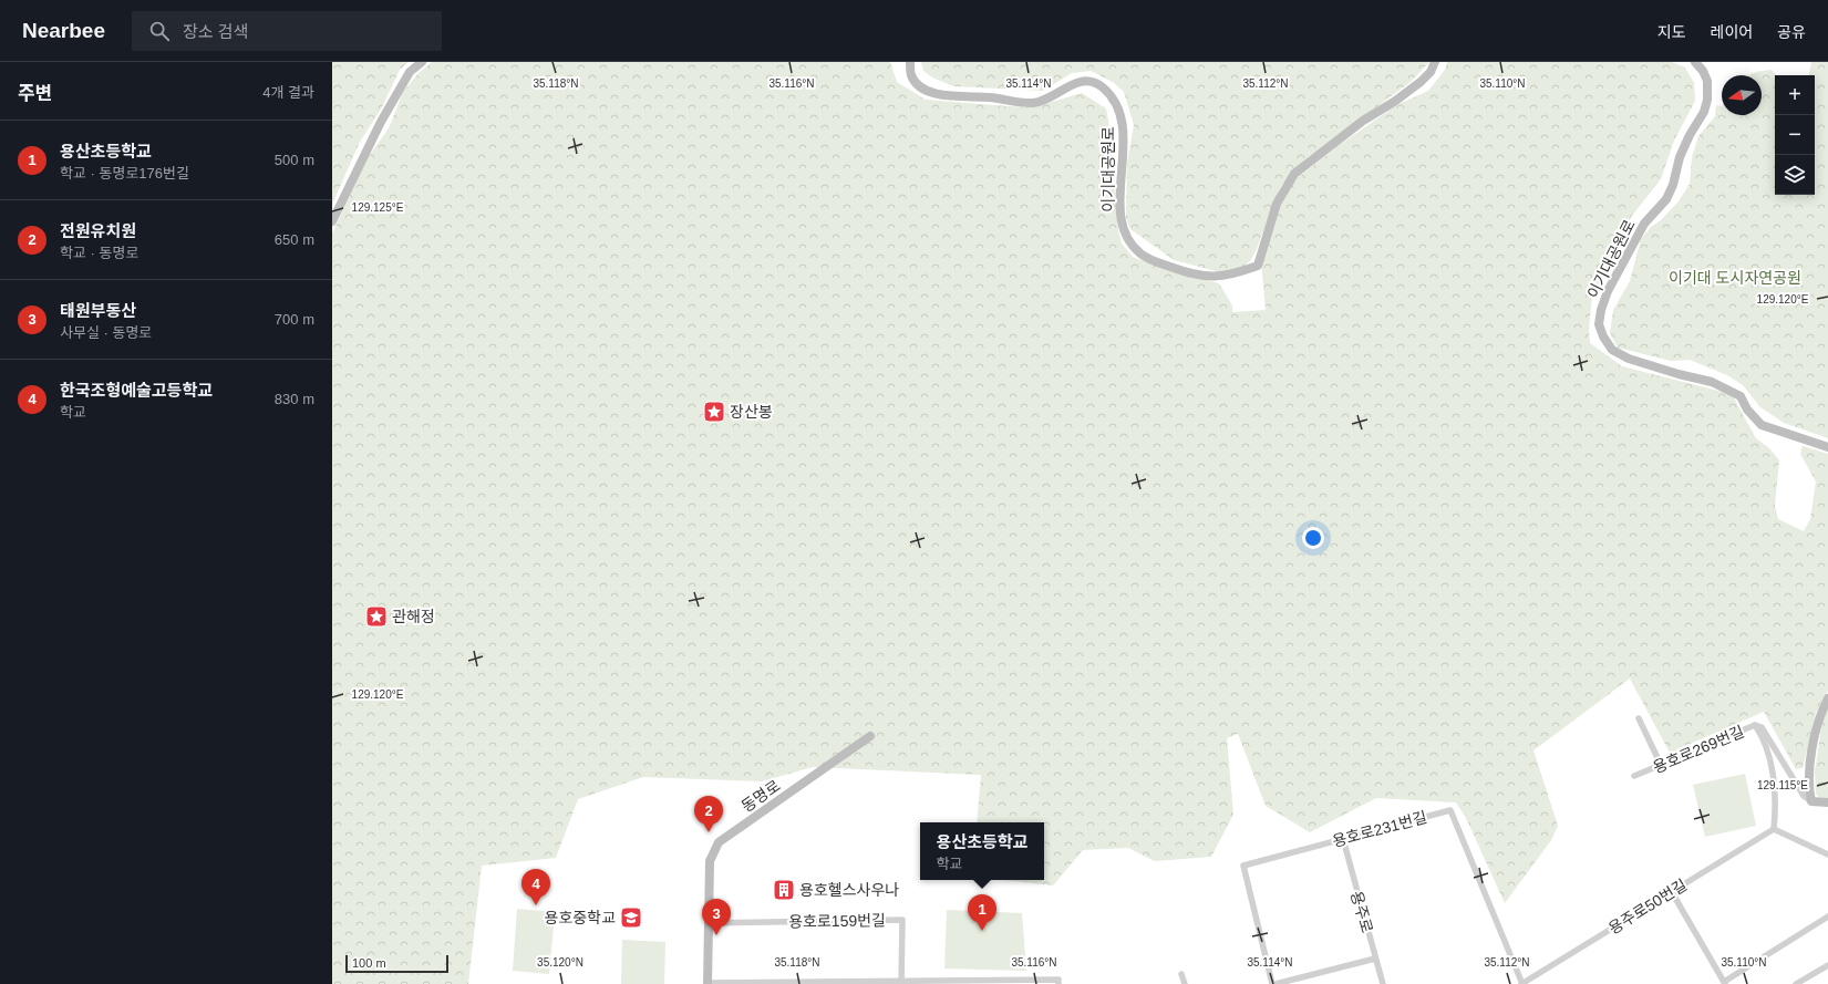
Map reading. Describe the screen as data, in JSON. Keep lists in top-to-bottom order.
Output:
{
  "streets": {
    "street": [
      "이기대공원로",
      "용호로269번길",
      "동명로",
      "용호로231번길",
      "용주로50번길",
      "용주로",
      "용호로159번길"
    ]
  },
  "crossings": [
    ["용호로269번길", "용주로50번길"],
    ["동명로", "용호로159번길"],
    ["용호로231번길", "용주로50번길"],
    ["용호로231번길", "용주로"]
  ],
  "parks": ["이기대 도시자연공원"],
  "places": {
    "place": ["장산봉", "관해정"],
    "building": ["용호헬스사우나"],
    "school or university": ["용호중학교"]
  },
  "scale_bar": "100 m",
  "north": "left",
  "page": {
    "header": "Nearbee",
    "search": "장소 검색",
    "nav": ["지도", "레이어", "공유"],
    "heading": ["주변", "4개 결과"],
    "map_buttons": ["+", "−"],
    "list": [
      {
        "mark": "1",
        "name": "용산초등학교",
        "note": "학교 · 동명로176번길",
        "value": "500 m"
      },
      {
        "mark": "2",
        "name": "전원유치원",
        "note": "학교 · 동명로",
        "value": "650 m"
      },
      {
        "mark": "3",
        "name": "태원부동산",
        "note": "사무실 · 동명로",
        "value": "700 m"
      },
      {
        "mark": "4",
        "name": "한국조형예술고등학교",
        "note": "학교",
        "value": "830 m"
      }
    ],
    "pins": [
      "2",
      "4",
      "1",
      "3"
    ],
    "popup": ["용산초등학교", "학교"],
    "scale": "100 m"
  },
  "coordinates": [
    "35.118°N",
    "35.116°N",
    "35.114°N",
    "35.112°N",
    "35.110°N",
    "129.125°E",
    "129.120°E",
    "129.115°E",
    "35.120°N"
  ]
}
